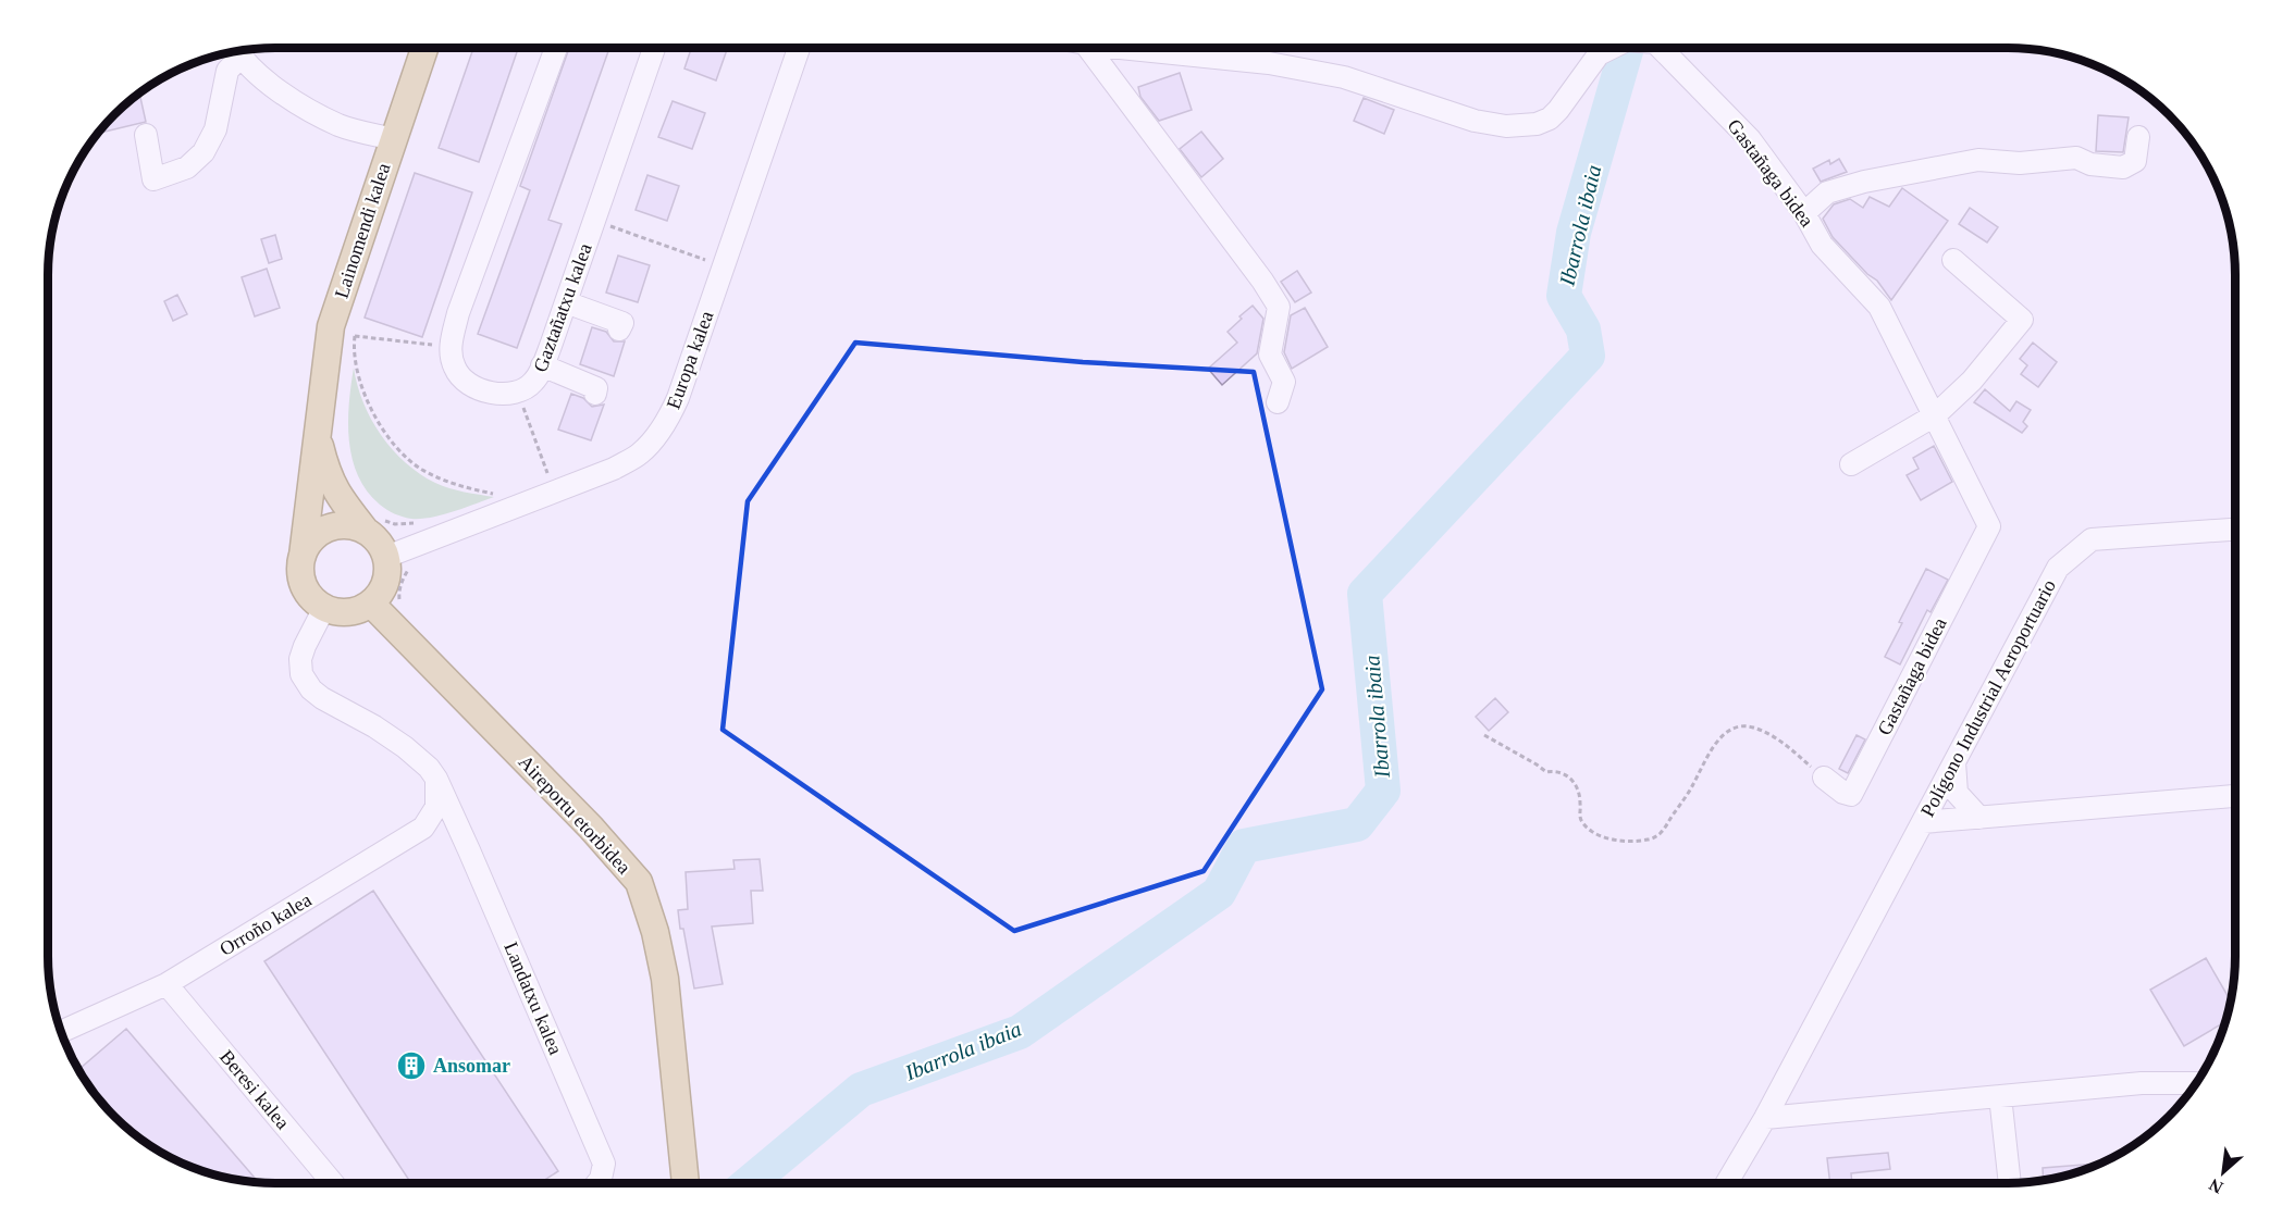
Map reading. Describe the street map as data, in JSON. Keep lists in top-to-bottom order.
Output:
{
  "streets": {
    "main road": ["Lainomendi kalea", "Aireportu etorbidea"],
    "street": [
      "Gastañaga bidea",
      "Gaztañatxu kalea",
      "Europa kalea",
      "Polígono Industrial Aeroportuario",
      "Orroño kalea",
      "Landatxu kalea",
      "Beresi kalea"
    ]
  },
  "crossings": [
    ["Lainomendi kalea", "Europa kalea"],
    ["Lainomendi kalea", "Aireportu etorbidea"],
    ["Lainomendi kalea", "Landatxu kalea"],
    ["Europa kalea", "Aireportu etorbidea"],
    ["Europa kalea", "Landatxu kalea"],
    ["Aireportu etorbidea", "Landatxu kalea"],
    ["Orroño kalea", "Landatxu kalea"],
    ["Orroño kalea", "Beresi kalea"]
  ],
  "water": ["Ibarrola ibaia"],
  "places": {
    "building": ["Ansomar"]
  },
  "north": "bottom left"
}
